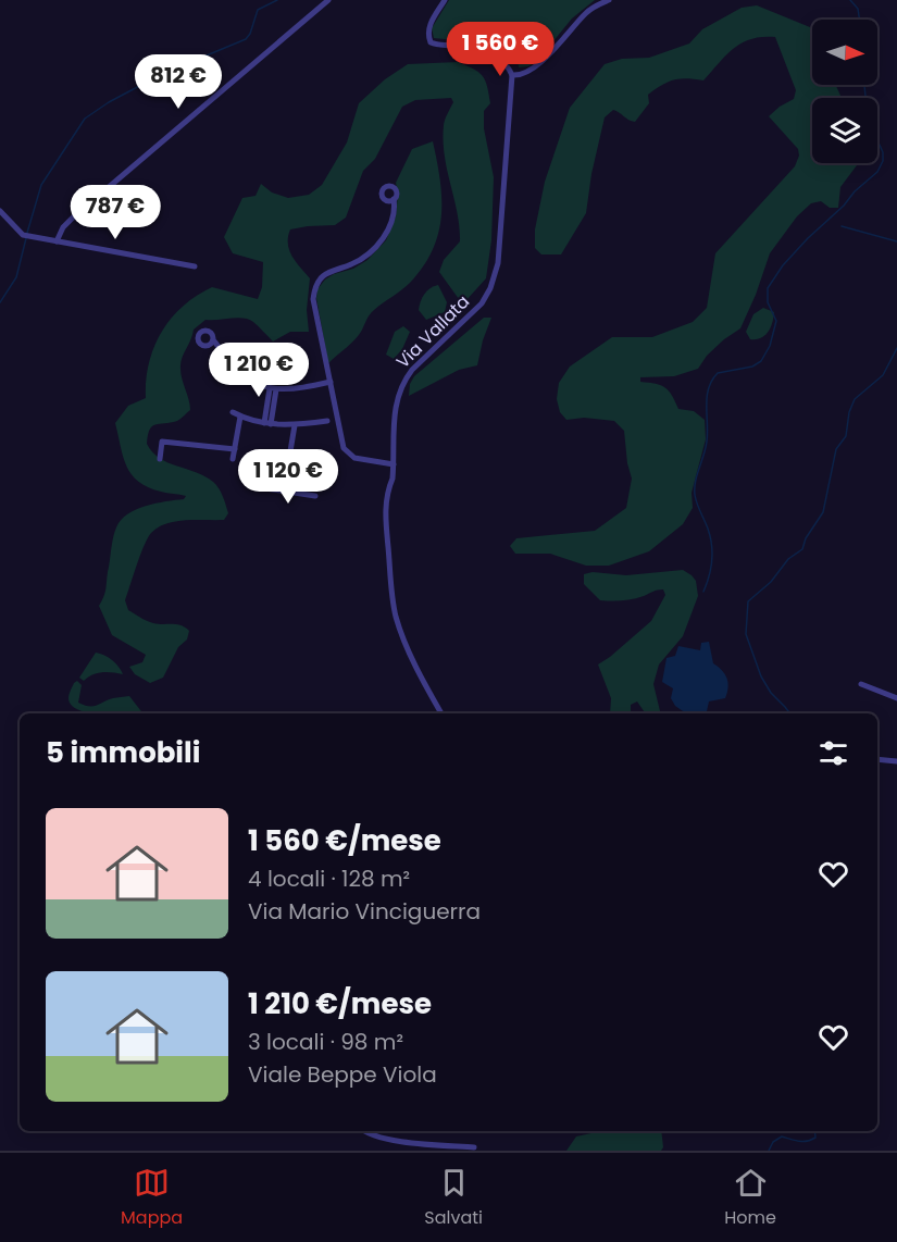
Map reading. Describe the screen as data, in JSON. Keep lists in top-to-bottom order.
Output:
{
  "streets": {
    "street": ["Via Vallata"]
  },
  "north": "right",
  "page": {
    "price": [
      "1 560 €",
      "812 €",
      "787 €",
      "1 210 €",
      "1 120 €"
    ],
    "heading": "5 immobili",
    "list": [
      {
        "name": "1 560 €/mese",
        "note": "4 locali · 128 m² · Via Mario Vinciguerra"
      },
      {
        "name": "1 210 €/mese",
        "note": "3 locali · 98 m² · Viale Beppe Viola"
      }
    ],
    "tabs": ["Mappa", "Salvati", "Home"]
  }
}
